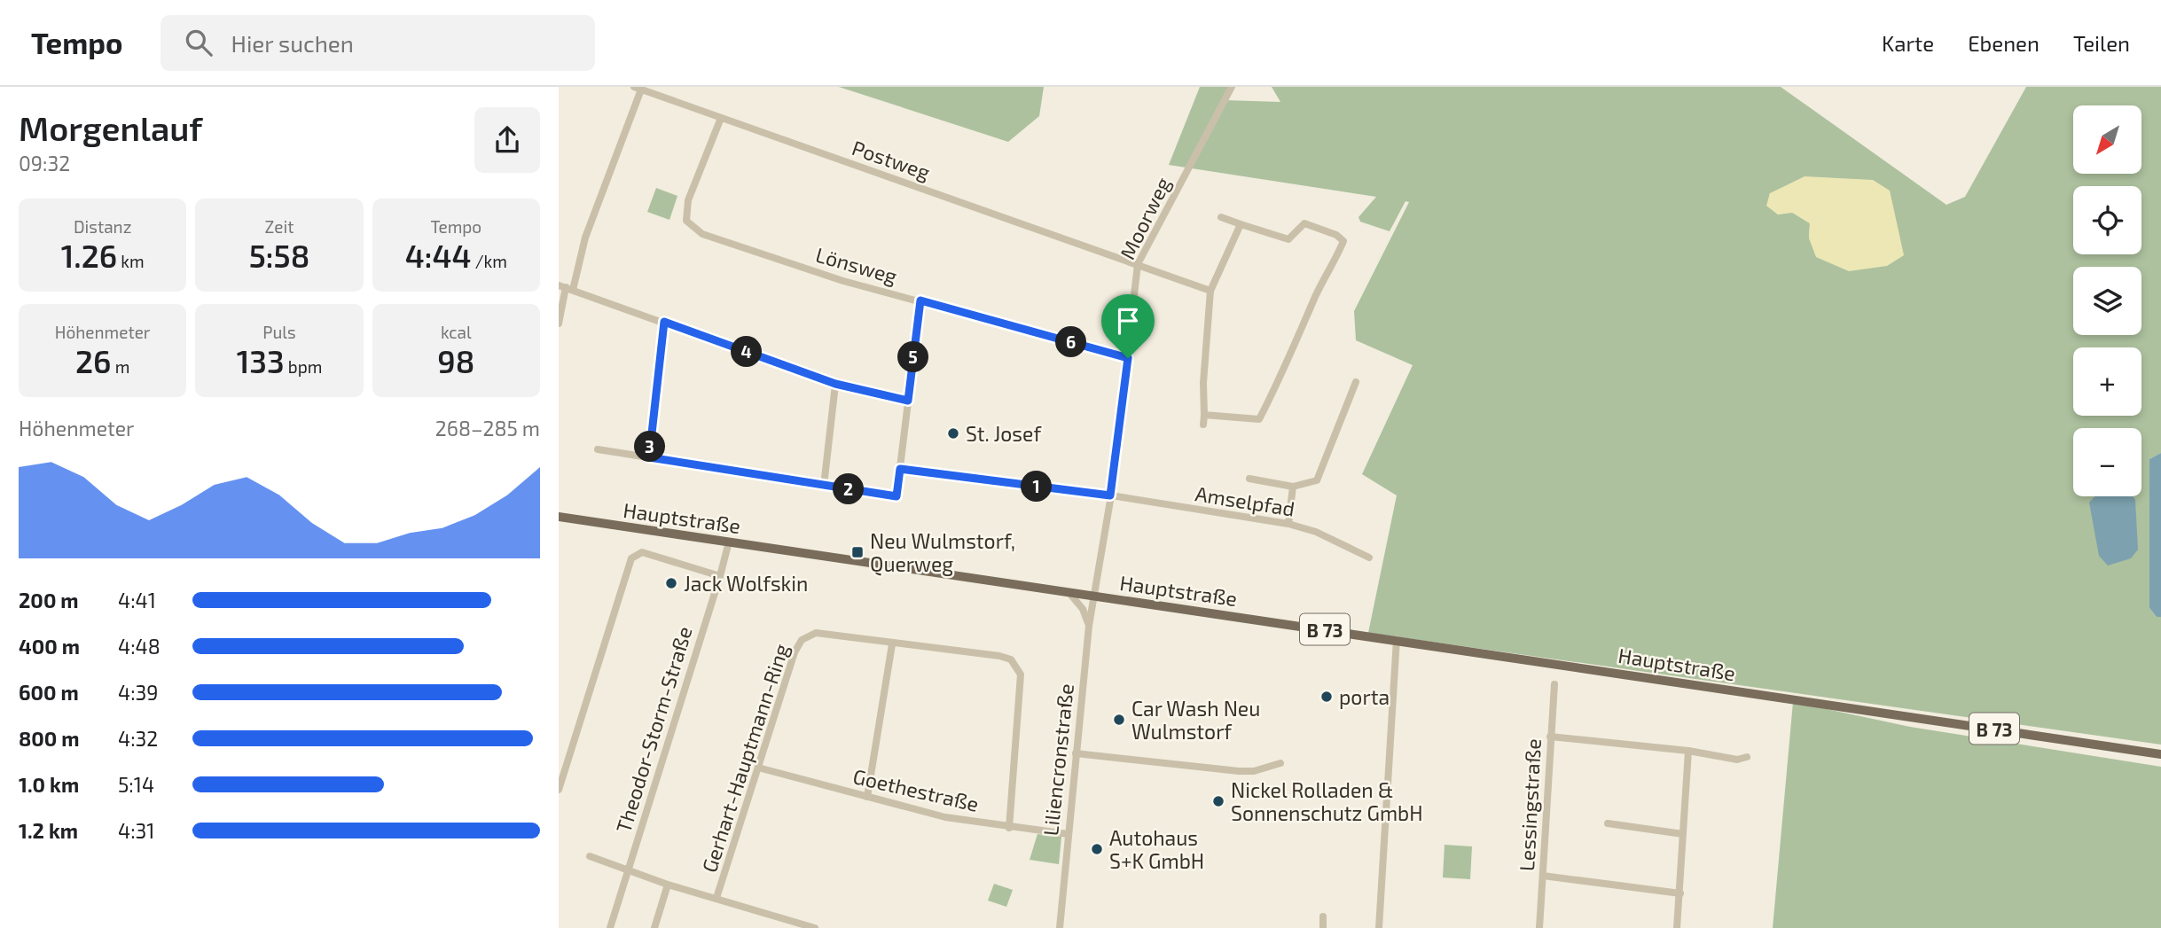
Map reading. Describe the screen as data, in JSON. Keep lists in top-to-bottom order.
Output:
{
  "streets": {
    "main road": ["Hauptstraße", "B 73"],
    "street": [
      "Postweg",
      "Moorweg",
      "Lönsweg",
      "Amselpfad",
      "Theodor-Storm-Straße",
      "Gerhart-Hauptmann-Ring",
      "Liliencronstraße",
      "Goethestraße",
      "Lessingstraße"
    ]
  },
  "crossings": [
    ["Postweg", "Moorweg"],
    ["Postweg", "Lönsweg"],
    ["Moorweg", "Lönsweg"],
    ["Moorweg", "Amselpfad"],
    ["Moorweg", "Hauptstraße"],
    ["Moorweg", "Liliencronstraße"],
    ["Hauptstraße", "Theodor-Storm-Straße"],
    ["Hauptstraße", "Liliencronstraße"],
    ["Gerhart-Hauptmann-Ring", "Goethestraße"],
    ["Liliencronstraße", "Goethestraße"]
  ],
  "places": {
    "other": [
      "St. Josef",
      "Jack Wolfskin",
      "porta",
      "Car Wash Neu Wulmstorf",
      "Nickel Rolladen & Sonnenschutz GmbH",
      "Autohaus S+K GmbH"
    ],
    "transit": ["Neu Wulmstorf, Querweg"]
  },
  "north": "bottom left",
  "page": {
    "header": "Tempo",
    "search": "Hier suchen",
    "nav": ["Karte", "Ebenen", "Teilen"],
    "heading": ["Morgenlauf", "09:32"],
    "map_buttons": ["+", "−"],
    "stats": [
      ["Distanz", "1.26 km"],
      ["Zeit", "5:58"],
      ["Tempo", "4:44 /km"],
      ["Höhenmeter", "26 m"],
      ["Puls", "133 bpm"],
      ["kcal", "98"]
    ],
    "pins": [
      "6",
      "4",
      "5",
      "3",
      "1",
      "2"
    ],
    "chart": ["Höhenmeter", "268–285 m"],
    "list": [
      {
        "name": "200 m",
        "note": "4:41"
      },
      {
        "name": "400 m",
        "note": "4:48"
      },
      {
        "name": "600 m",
        "note": "4:39"
      },
      {
        "name": "800 m",
        "note": "4:32"
      },
      {
        "name": "1.0 km",
        "note": "5:14"
      },
      {
        "name": "1.2 km",
        "note": "4:31"
      }
    ]
  }
}
